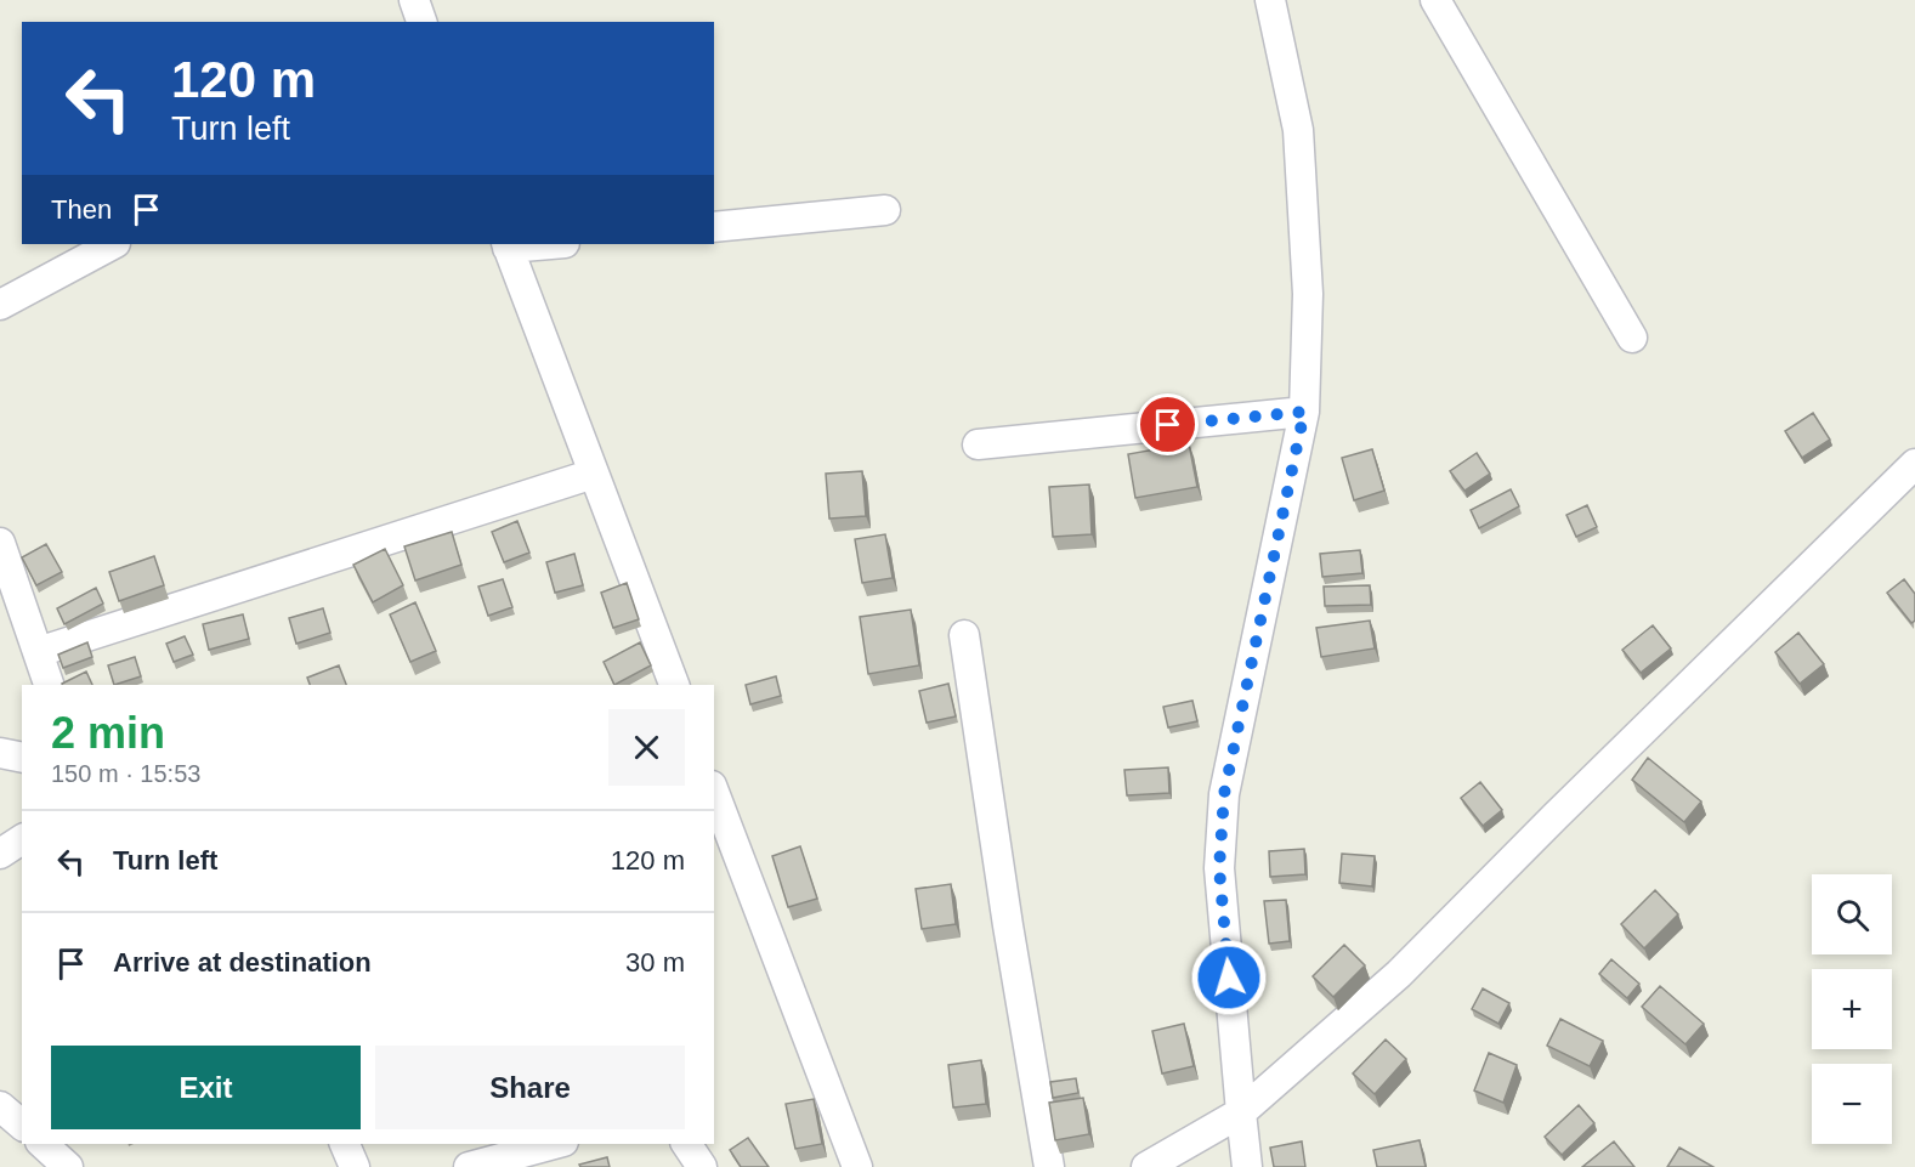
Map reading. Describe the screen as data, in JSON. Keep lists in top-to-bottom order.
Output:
{
  "page": {
    "turn": ["120 m", "Turn left"],
    "then": "Then",
    "heading": ["2 min", "150 m · 15:53"],
    "list": [
      {
        "name": "Turn left",
        "value": "120 m"
      },
      {
        "name": "Arrive at destination",
        "value": "30 m"
      }
    ],
    "map_buttons": ["+", "−"],
    "buttons": ["Exit", "Share"]
  }
}
